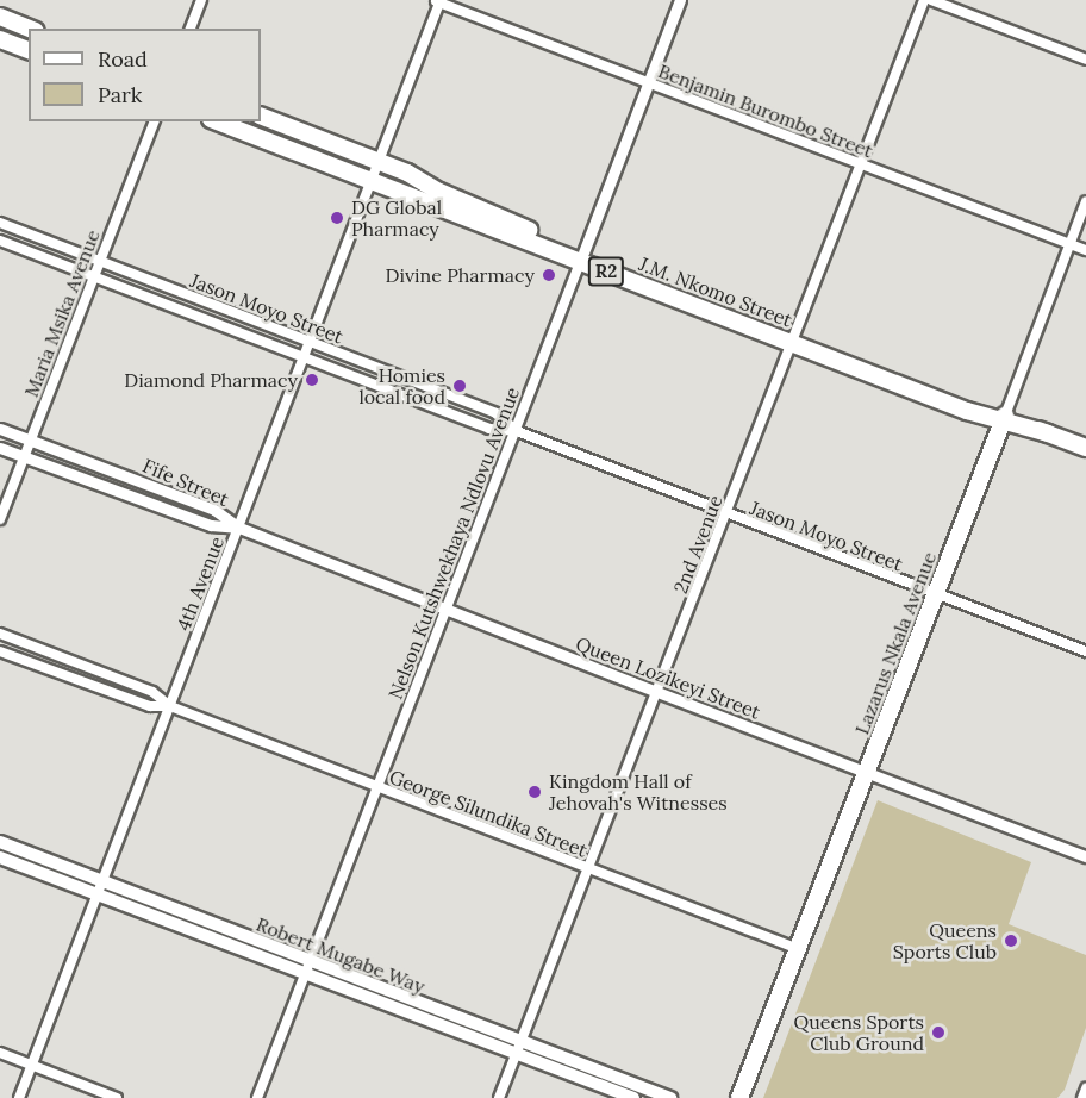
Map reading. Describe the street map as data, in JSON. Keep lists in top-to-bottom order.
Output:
{
  "streets": {
    "highway": ["R2", "J.M. Nkomo Street", "Lazarus Nkala Avenue"],
    "main road": ["Robert Mugabe Way"],
    "street": [
      "Benjamin Burombo Street",
      "Jason Moyo Street",
      "Maria Msika Avenue",
      "Fife Street",
      "Nelson Kutshwekhaya Ndlovu Avenue",
      "2nd Avenue",
      "4th Avenue",
      "Queen Lozikeyi Street",
      "George Silundika Street"
    ]
  },
  "crossings": [
    ["Benjamin Burombo Street", "Nelson Kutshwekhaya Ndlovu Avenue"],
    ["Benjamin Burombo Street", "2nd Avenue"],
    ["Benjamin Burombo Street", "4th Avenue"],
    ["Benjamin Burombo Street", "Lazarus Nkala Avenue"],
    ["J.M. Nkomo Street", "Nelson Kutshwekhaya Ndlovu Avenue"],
    ["J.M. Nkomo Street", "2nd Avenue"],
    ["J.M. Nkomo Street", "4th Avenue"],
    ["J.M. Nkomo Street", "Lazarus Nkala Avenue"],
    ["Jason Moyo Street", "Maria Msika Avenue"],
    ["Jason Moyo Street", "Nelson Kutshwekhaya Ndlovu Avenue"],
    ["Jason Moyo Street", "2nd Avenue"],
    ["Jason Moyo Street", "4th Avenue"],
    ["Jason Moyo Street", "Lazarus Nkala Avenue"],
    ["Maria Msika Avenue", "Fife Street"],
    ["Fife Street", "4th Avenue"],
    ["Fife Street", "Queen Lozikeyi Street"],
    ["Nelson Kutshwekhaya Ndlovu Avenue", "Queen Lozikeyi Street"],
    ["Nelson Kutshwekhaya Ndlovu Avenue", "George Silundika Street"],
    ["Nelson Kutshwekhaya Ndlovu Avenue", "Robert Mugabe Way"],
    ["2nd Avenue", "Queen Lozikeyi Street"],
    ["2nd Avenue", "George Silundika Street"],
    ["2nd Avenue", "Robert Mugabe Way"],
    ["4th Avenue", "Queen Lozikeyi Street"],
    ["4th Avenue", "George Silundika Street"],
    ["4th Avenue", "Robert Mugabe Way"],
    ["Lazarus Nkala Avenue", "Queen Lozikeyi Street"],
    ["Lazarus Nkala Avenue", "George Silundika Street"]
  ],
  "places": [
    "DG Global Pharmacy",
    "Divine Pharmacy",
    "Diamond Pharmacy",
    "Homies local food",
    "Kingdom Hall of Jehovah's Witnesses",
    "Queens Sports Club",
    "Queens Sports Club Ground"
  ],
  "legend": ["Road", "Park"]
}
